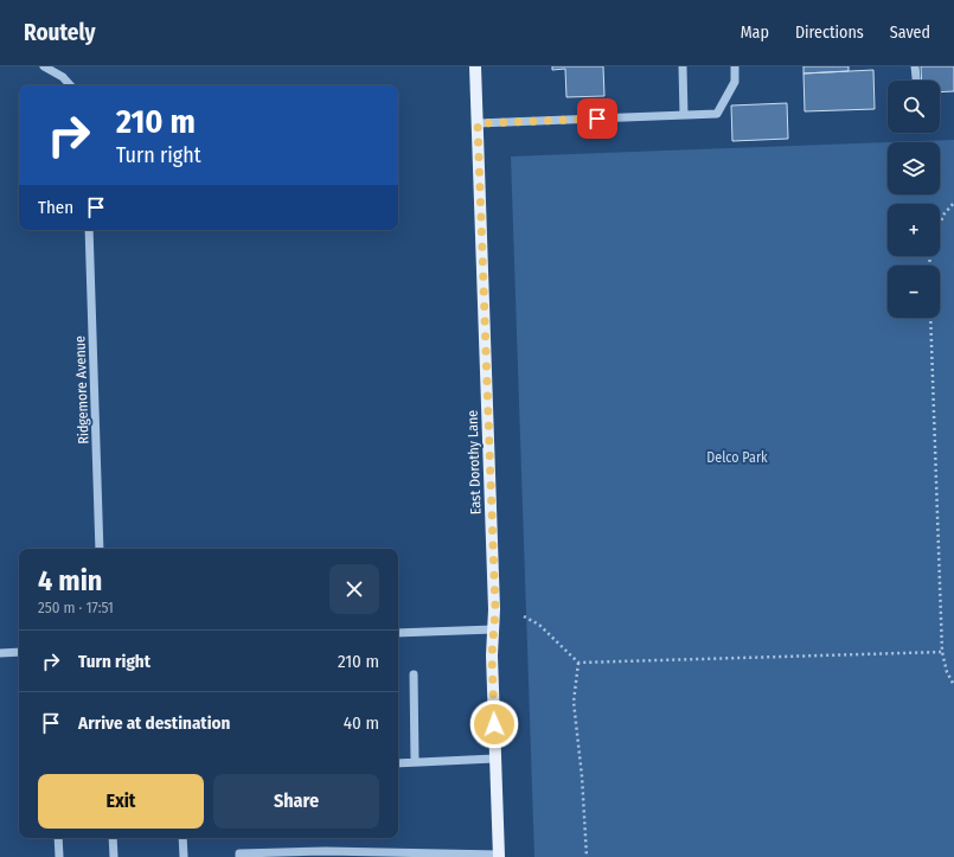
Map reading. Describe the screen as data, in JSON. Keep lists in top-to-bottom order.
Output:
{
  "streets": {
    "main road": ["East Dorothy Lane"],
    "street": ["Ridgemore Avenue"]
  },
  "parks": ["Delco Park"],
  "page": {
    "header": "Routely",
    "nav": ["Map", "Directions", "Saved"],
    "map_buttons": ["+", "−"],
    "turn": ["210 m", "Turn right"],
    "then": "Then",
    "heading": ["4 min", "250 m · 17:51"],
    "list": [
      {
        "name": "Turn right",
        "value": "210 m"
      },
      {
        "name": "Arrive at destination",
        "value": "40 m"
      }
    ],
    "buttons": ["Exit", "Share"]
  }
}
